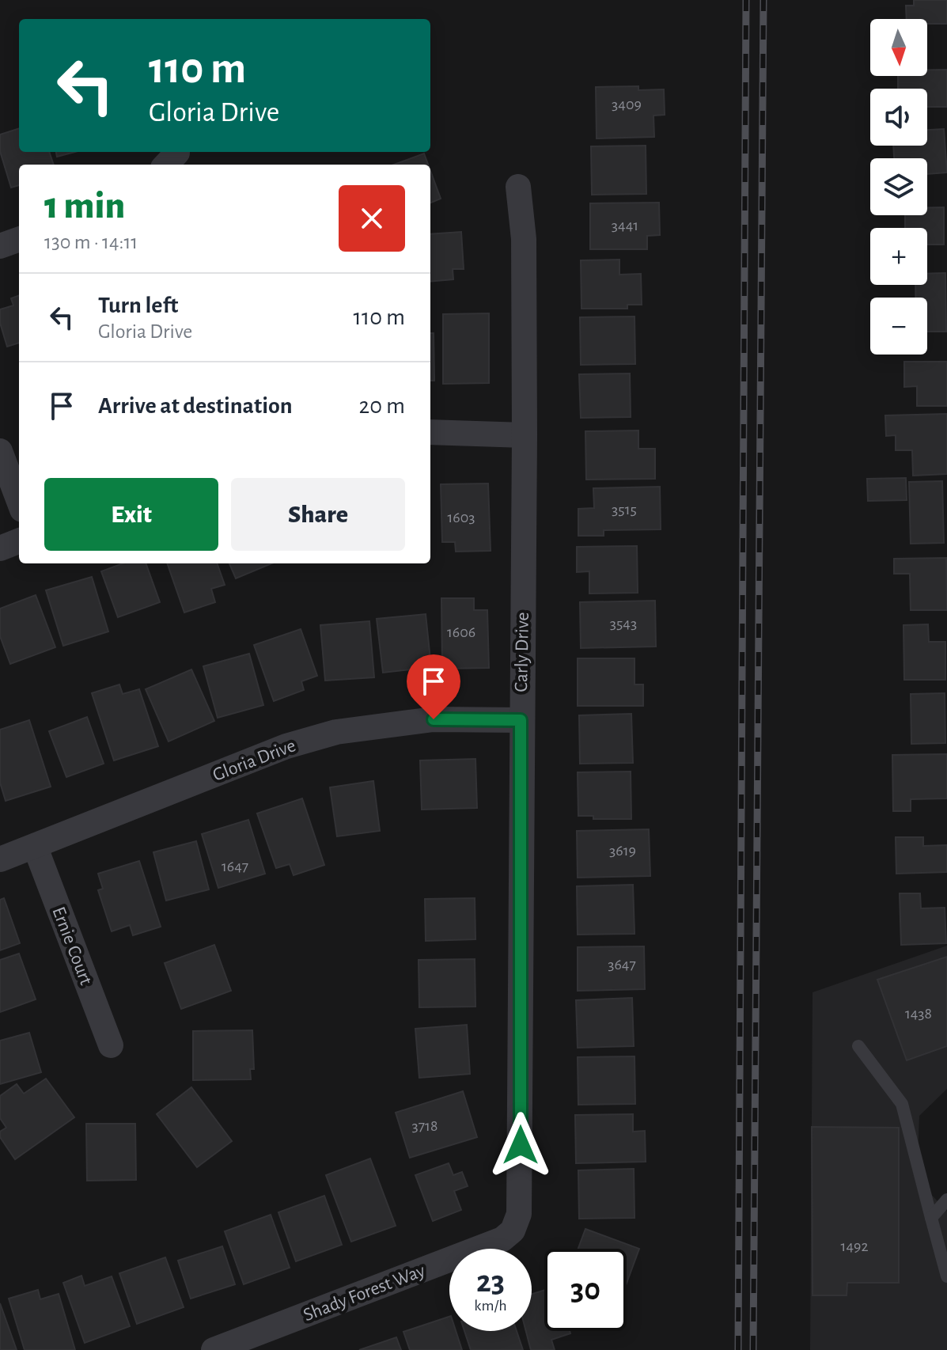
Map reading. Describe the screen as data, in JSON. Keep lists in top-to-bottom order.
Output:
{
  "streets": {
    "street": [
      "Carly Drive",
      "Gloria Drive",
      "Ernie Court",
      "Shady Forest Way"
    ]
  },
  "crossings": [
    ["Carly Drive", "Gloria Drive"],
    ["Carly Drive", "Shady Forest Way"],
    ["Gloria Drive", "Ernie Court"]
  ],
  "house_numbers": [
    "3409",
    "3441",
    "3515",
    "1603",
    "3543",
    "1606",
    "3619",
    "1647",
    "3647",
    "1438",
    "3718",
    "1492"
  ],
  "north": "bottom",
  "page": {
    "map_buttons": ["+", "−"],
    "turn": ["110 m", "Gloria Drive"],
    "heading": ["1 min", "130 m · 14:11"],
    "list": [
      {
        "name": "Turn left",
        "note": "Gloria Drive",
        "value": "110 m"
      },
      {
        "name": "Arrive at destination",
        "value": "20 m"
      }
    ],
    "buttons": ["Exit", "Share"],
    "speed": "23 km/h",
    "limit": "30"
  }
}
